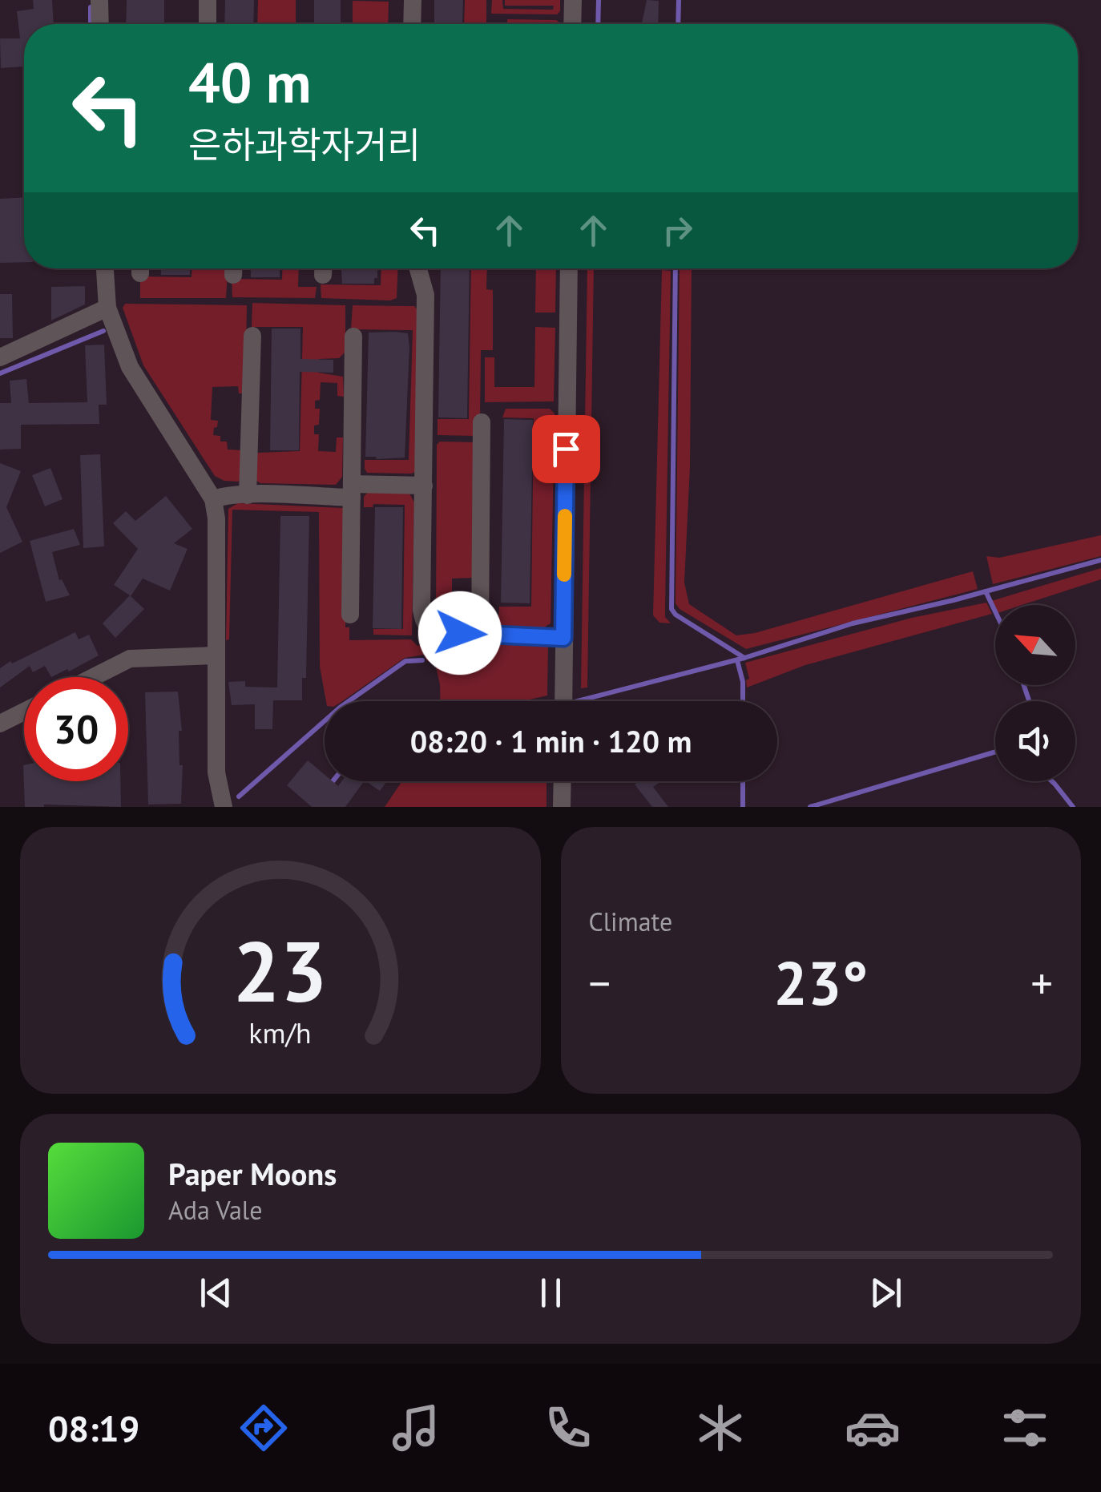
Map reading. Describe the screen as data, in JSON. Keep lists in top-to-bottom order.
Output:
{
  "north": "top left",
  "page": {
    "turn": ["40 m", "은하과학자거리"],
    "limit": "30",
    "trip": "08:20 · 1 min · 120 m",
    "tile": "Climate",
    "heat": ["−", "23°", "+"],
    "song": ["Paper Moons", "Ada Vale"],
    "tabs": "08:19",
    "gauge": ["23", "km/h"]
  }
}
